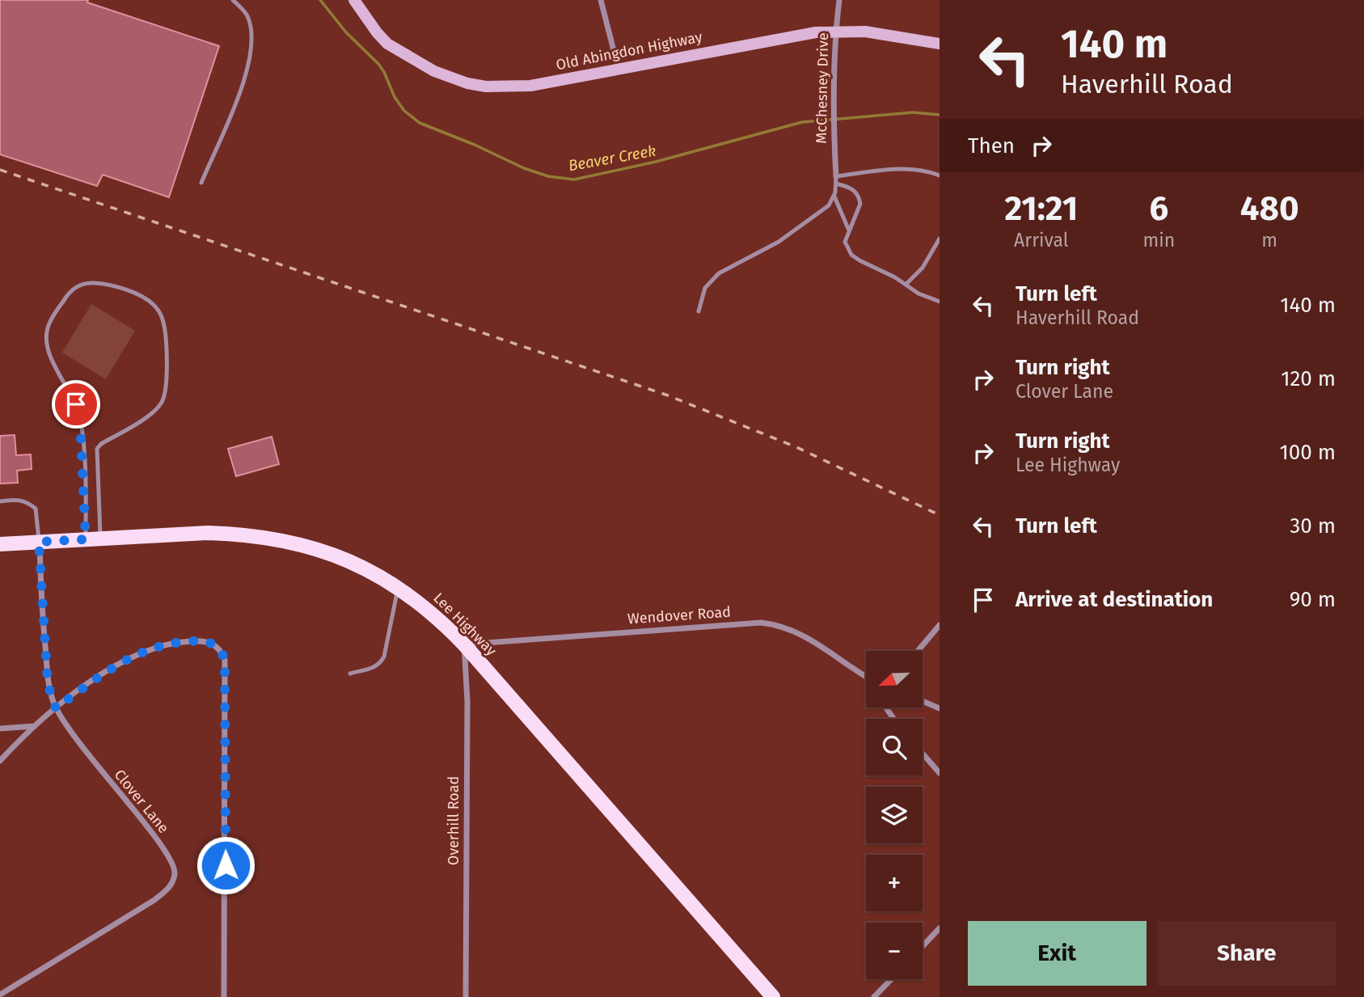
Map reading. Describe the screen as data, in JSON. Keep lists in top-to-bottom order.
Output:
{
  "streets": {
    "main road": ["Lee Highway"],
    "street": [
      "Old Abingdon Highway",
      "McChesney Drive",
      "Wendover Road",
      "Clover Lane",
      "Overhill Road"
    ]
  },
  "crossings": [
    ["Old Abingdon Highway", "McChesney Drive"],
    ["Wendover Road", "Lee Highway"],
    ["Wendover Road", "Overhill Road"],
    ["Lee Highway", "Clover Lane"],
    ["Lee Highway", "Overhill Road"]
  ],
  "water": ["Beaver Creek"],
  "north": "bottom left",
  "page": {
    "turn": ["140 m", "Haverhill Road"],
    "then": "Then",
    "eta": [
      "21:21",
      "Arrival",
      "6",
      "min",
      "480",
      "m"
    ],
    "list": [
      {
        "name": "Turn left",
        "note": "Haverhill Road",
        "value": "140 m"
      },
      {
        "name": "Turn right",
        "note": "Clover Lane",
        "value": "120 m"
      },
      {
        "name": "Turn right",
        "note": "Lee Highway",
        "value": "100 m"
      },
      {
        "name": "Turn left",
        "value": "30 m"
      },
      {
        "name": "Arrive at destination",
        "value": "90 m"
      }
    ],
    "map_buttons": ["+", "−"],
    "buttons": ["Exit", "Share"]
  }
}
